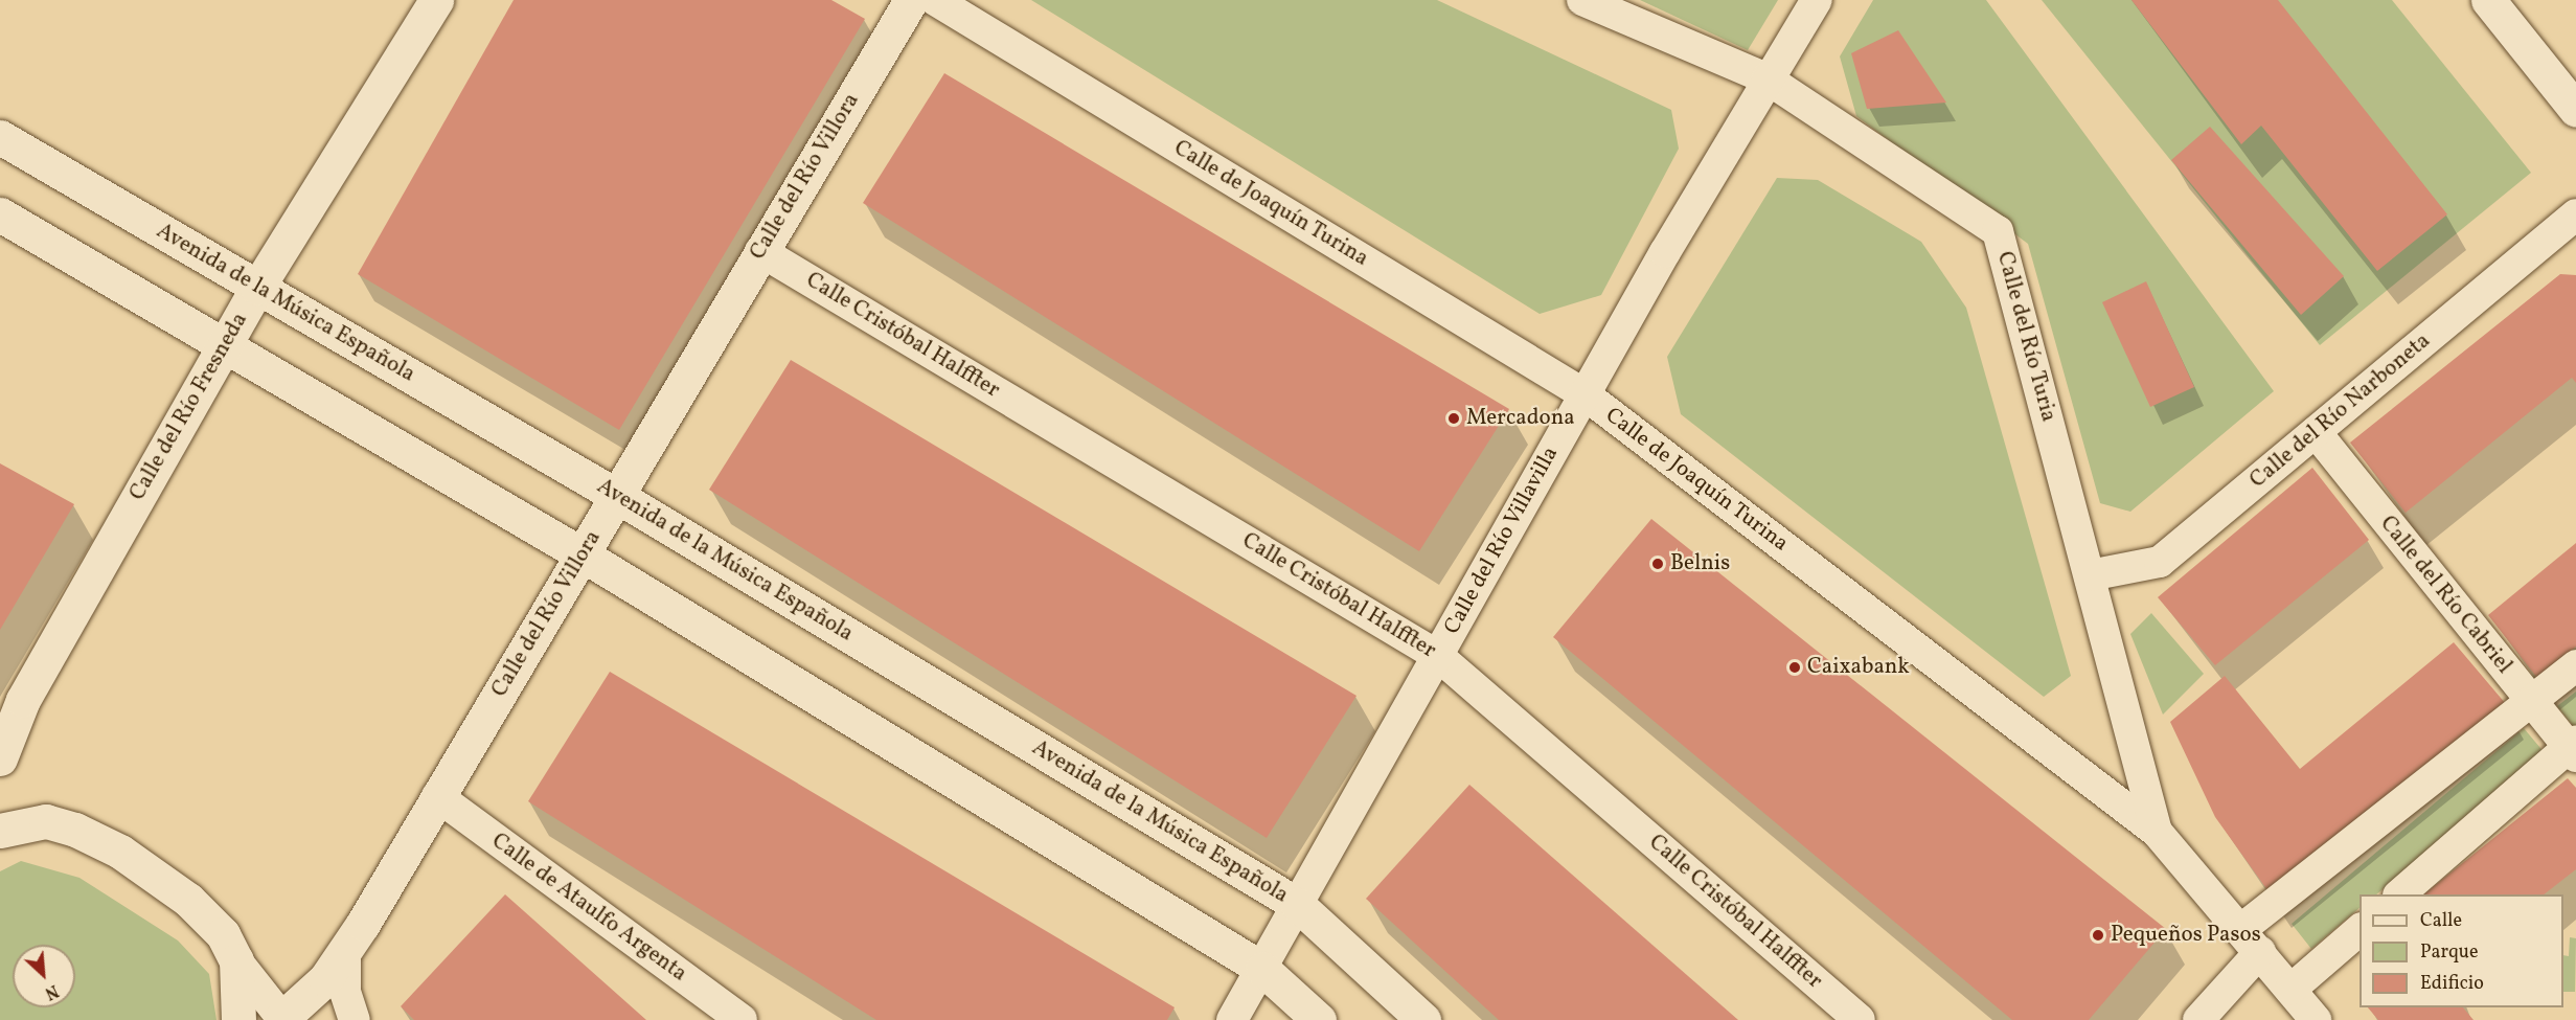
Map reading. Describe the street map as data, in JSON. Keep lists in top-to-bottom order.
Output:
{
  "streets": {
    "street": [
      "Calle del Río Villora",
      "Calle de Joaquín Turina",
      "Avenida de la Música Española",
      "Calle Cristóbal Halffter",
      "Calle del Río Turia",
      "Calle del Río Fresneda",
      "Calle del Río Narboneta",
      "Calle del Río Villavilla",
      "Calle del Río Cabriel",
      "Calle de Ataulfo Argenta"
    ]
  },
  "crossings": [
    ["Calle del Río Villora", "Avenida de la Música Española"],
    ["Calle del Río Villora", "Calle Cristóbal Halffter"],
    ["Calle del Río Villora", "Calle de Ataulfo Argenta"],
    ["Calle de Joaquín Turina", "Calle del Río Turia"],
    ["Calle de Joaquín Turina", "Calle del Río Villavilla"],
    ["Avenida de la Música Española", "Calle del Río Fresneda"],
    ["Avenida de la Música Española", "Calle del Río Villavilla"],
    ["Calle Cristóbal Halffter", "Calle del Río Villavilla"],
    ["Calle del Río Turia", "Calle del Río Narboneta"],
    ["Calle del Río Turia", "Calle del Río Villavilla"],
    ["Calle del Río Narboneta", "Calle del Río Cabriel"]
  ],
  "places": [
    "Mercadona",
    "Belnis",
    "Caixabank",
    "Pequeños Pasos"
  ],
  "legend": ["Calle", "Parque", "Edificio"],
  "north": "bottom right"
}
